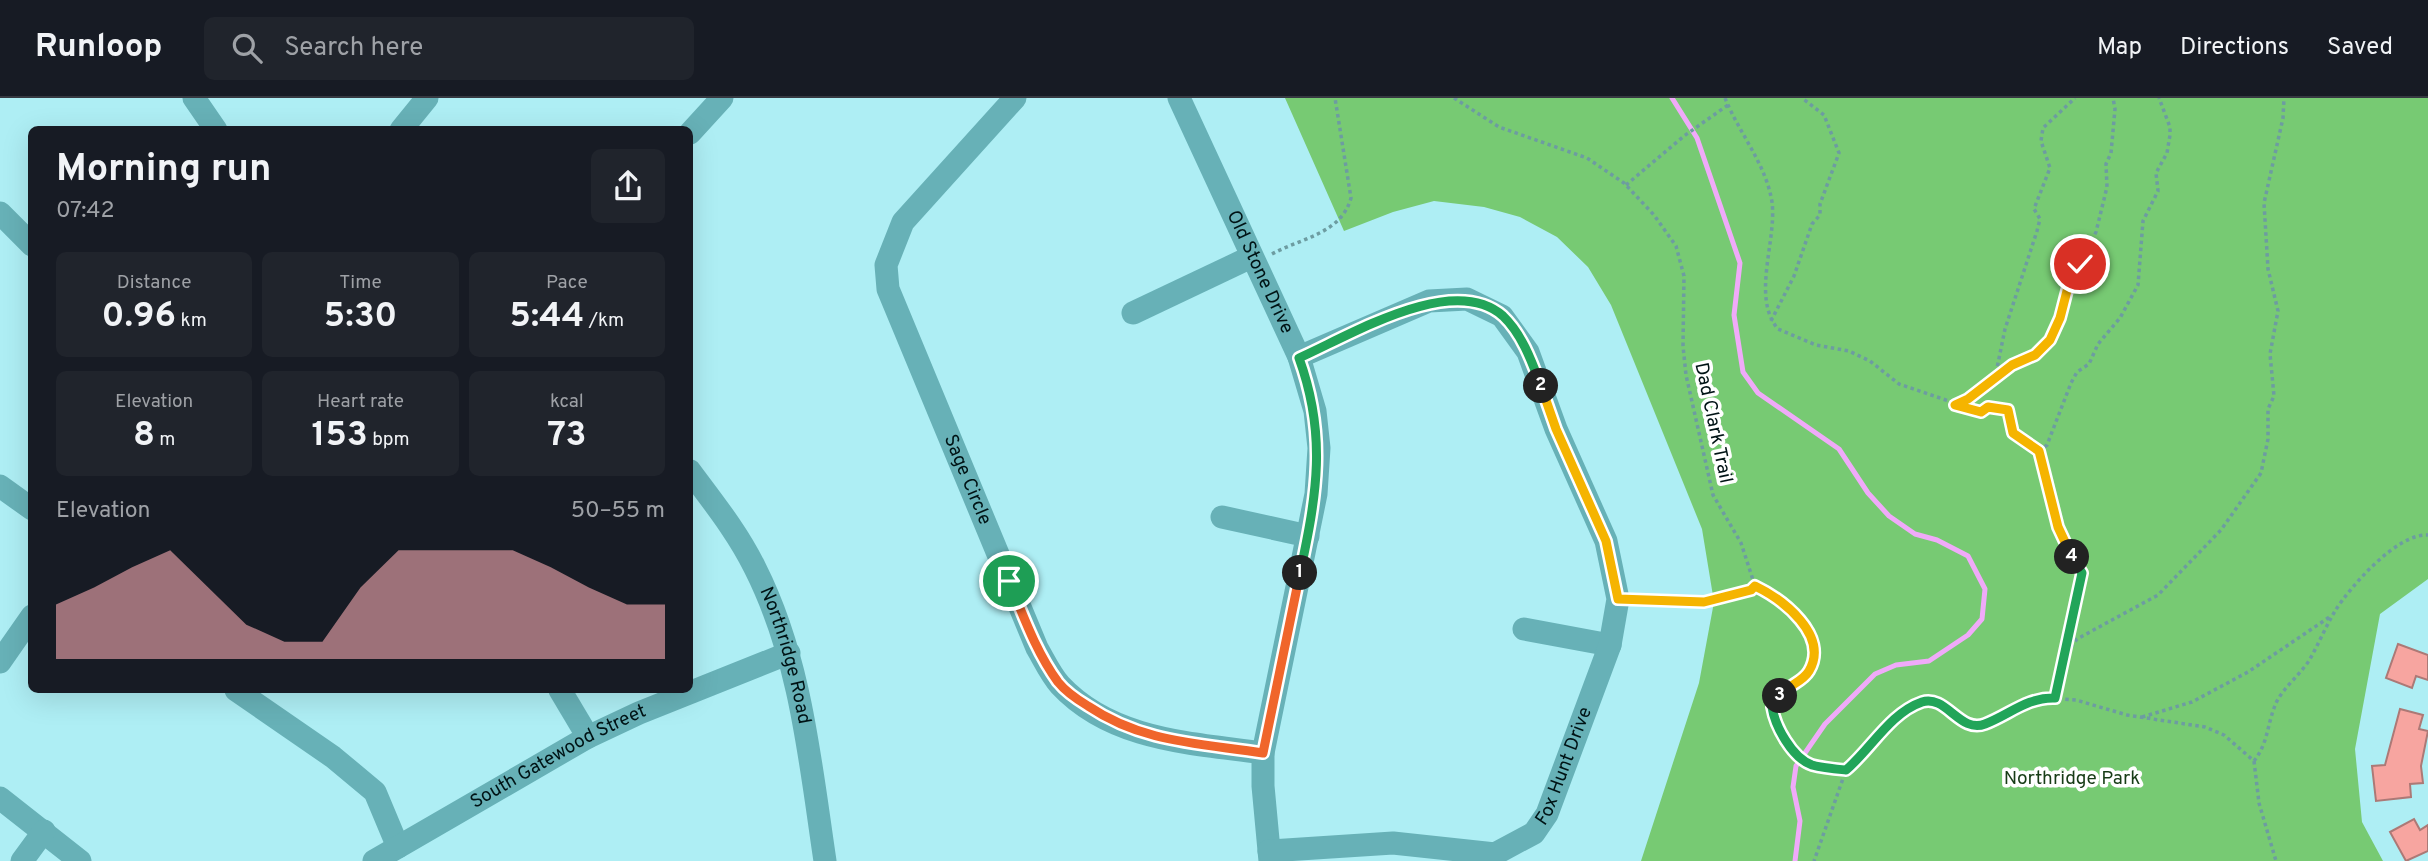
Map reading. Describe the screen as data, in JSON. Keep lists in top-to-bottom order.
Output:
{
  "streets": {
    "street": [
      "Old Stone Drive",
      "Sage Circle",
      "Northridge Road",
      "South Gatewood Street",
      "Fox Hunt Drive"
    ],
    "path": ["Dad Clark Trail"]
  },
  "crossings": [
    ["Old Stone Drive", "Sage Circle"],
    ["Old Stone Drive", "Fox Hunt Drive"],
    ["Northridge Road", "South Gatewood Street"]
  ],
  "parks": ["Northridge Park"],
  "page": {
    "header": "Runloop",
    "search": "Search here",
    "nav": ["Map", "Directions", "Saved"],
    "heading": ["Morning run", "07:42"],
    "stats": [
      ["Distance", "0.96 km"],
      ["Time", "5:30"],
      ["Pace", "5:44 /km"],
      ["Elevation", "8 m"],
      ["Heart rate", "153 bpm"],
      ["kcal", "73"]
    ],
    "pins": [
      "2",
      "4",
      "1",
      "3"
    ],
    "chart": ["Elevation", "50–55 m"]
  }
}
